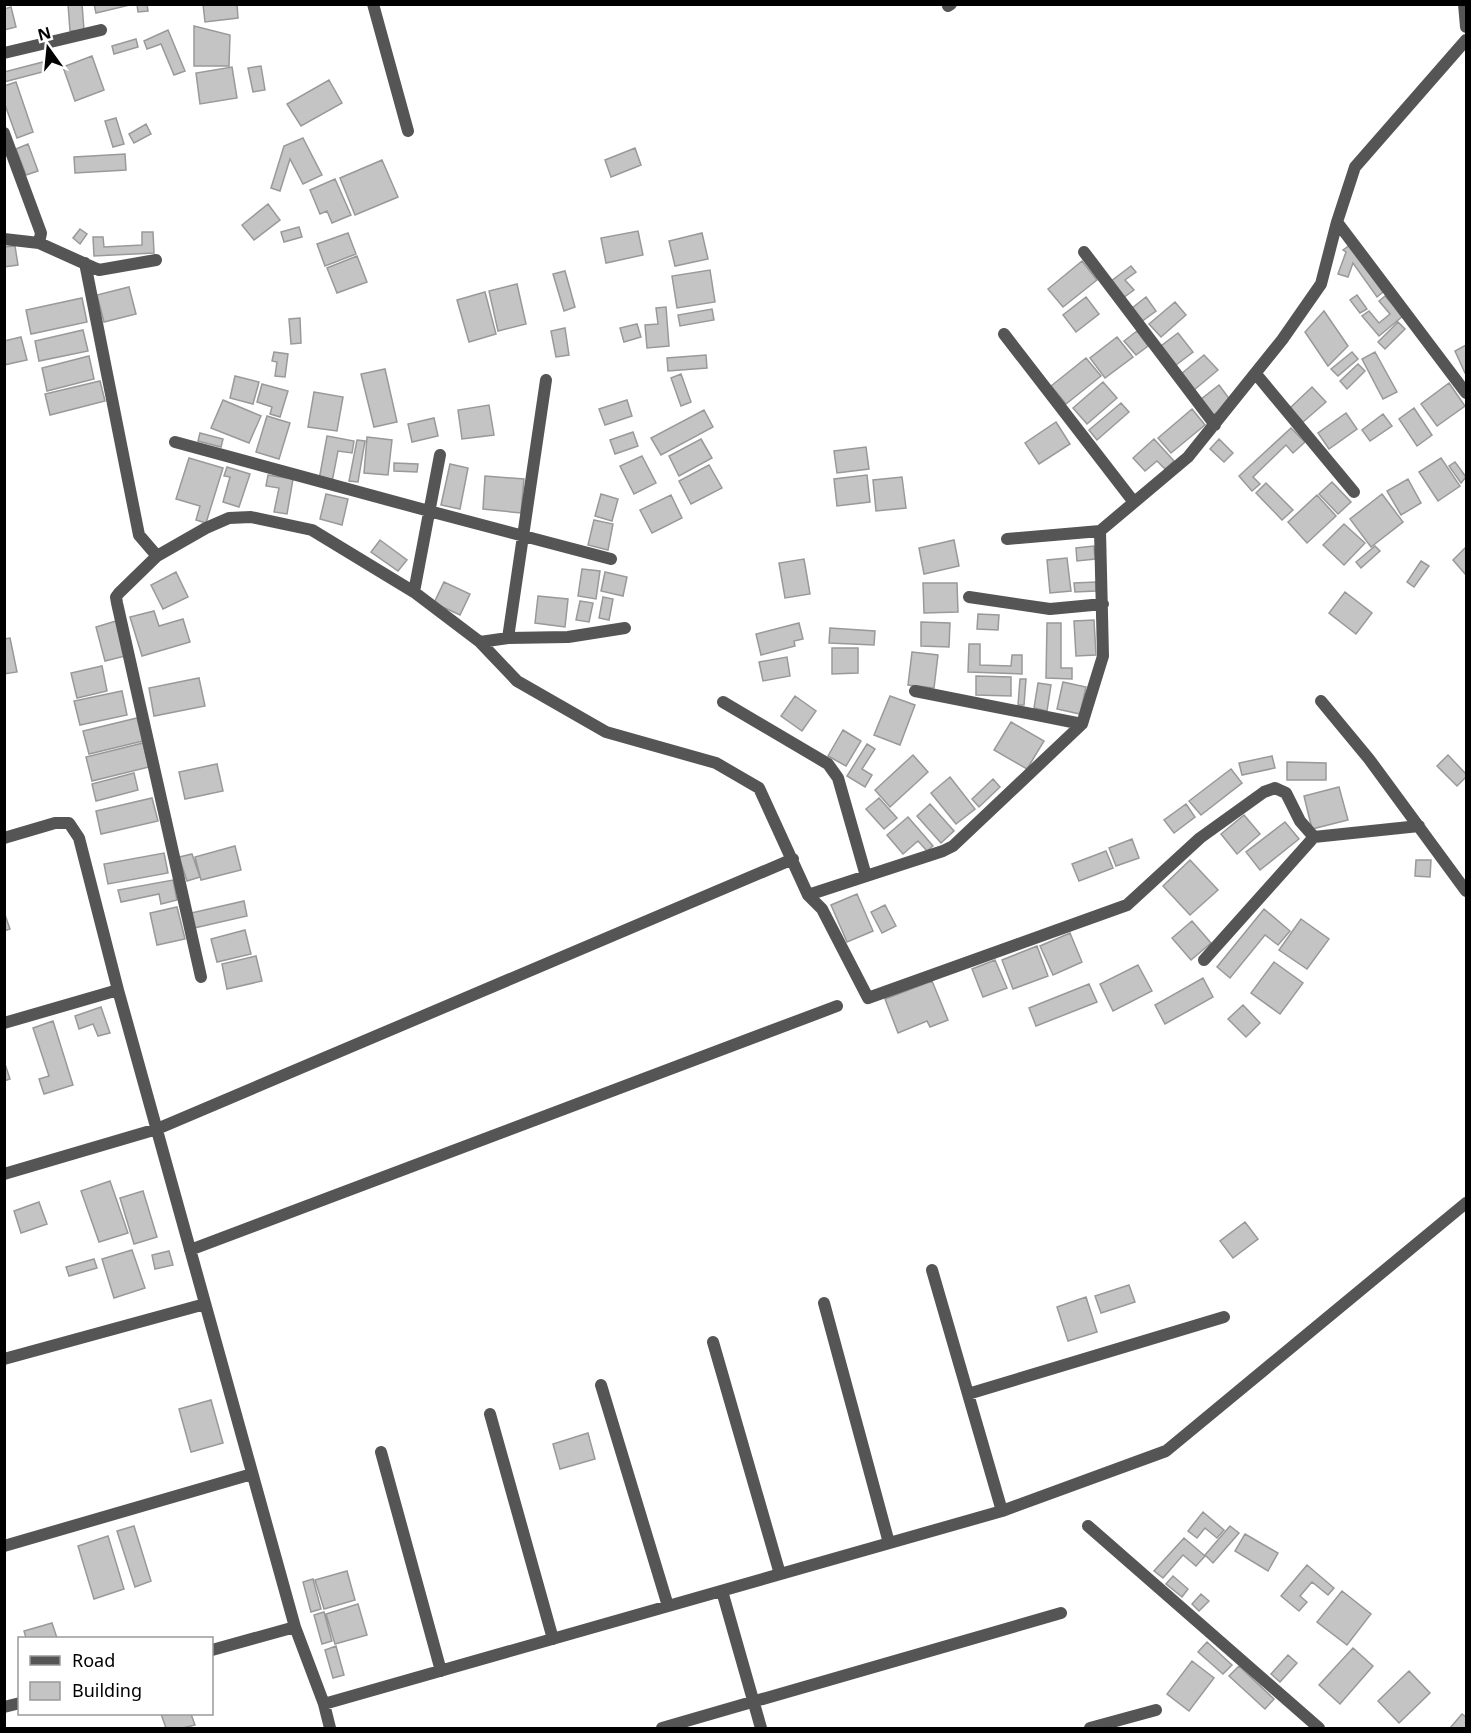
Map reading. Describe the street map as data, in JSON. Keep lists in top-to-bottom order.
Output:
{
  "legend": ["Road", "Building"],
  "north": "top"
}
